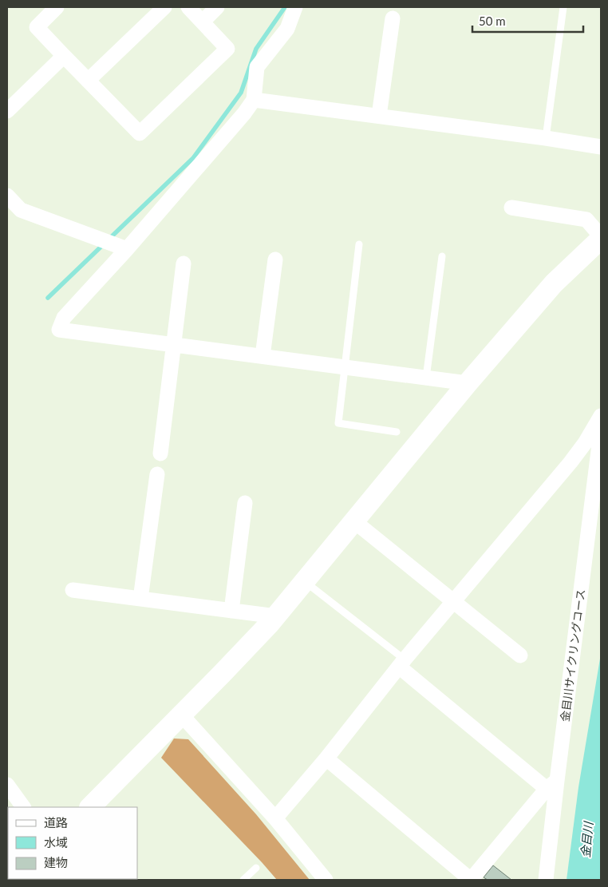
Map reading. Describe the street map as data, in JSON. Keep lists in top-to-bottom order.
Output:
{
  "streets": {
    "street": ["金目川サイクリングコース"]
  },
  "water": ["金目川"],
  "legend": ["道路", "水域", "建物"],
  "scale_bar": "50 m"
}
